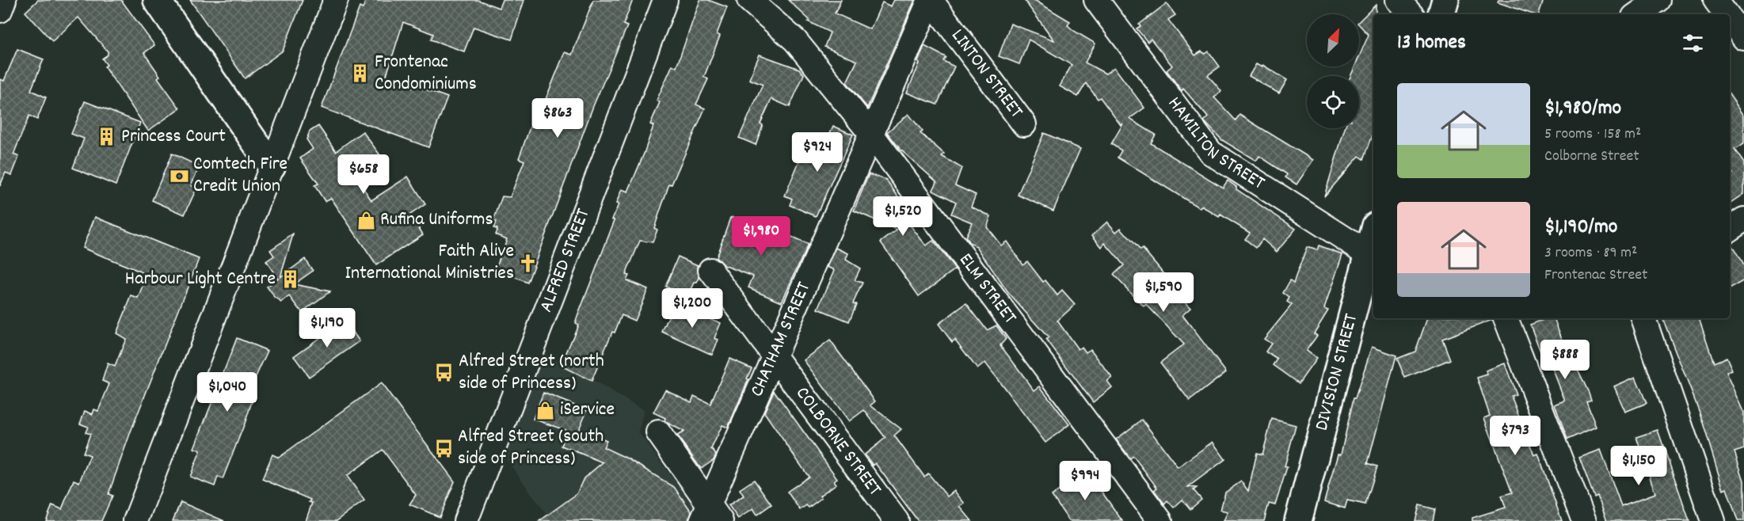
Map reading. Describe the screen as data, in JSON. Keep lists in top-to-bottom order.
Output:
{
  "streets": {
    "main road": ["DIVISION STREET"],
    "street": [
      "LINTON STREET",
      "HAMILTON STREET",
      "ALFRED STREET",
      "ELM STREET",
      "CHATHAM STREET",
      "COLBORNE STREET"
    ]
  },
  "crossings": [
    ["LINTON STREET", "CHATHAM STREET"],
    ["HAMILTON STREET", "DIVISION STREET"],
    ["ELM STREET", "CHATHAM STREET"],
    ["CHATHAM STREET", "COLBORNE STREET"]
  ],
  "places": {
    "building": ["Frontenac Condominiums", "Princess Court", "Harbour Light Centre"],
    "bank": ["Comtech Fire Credit Union"],
    "shop": ["Rufina Uniforms", "iService"],
    "church": ["Faith Alive International Ministries"],
    "bus stop": ["Alfred Street (north side of Princess)", "Alfred Street (south side of Princess)"]
  },
  "north": "top right",
  "page": {
    "heading": "13 homes",
    "list": [
      {
        "name": "$1,980/mo",
        "note": "5 rooms · 158 m² · Colborne Street"
      },
      {
        "name": "$1,190/mo",
        "note": "3 rooms · 89 m² · Frontenac Street"
      }
    ],
    "price": [
      "$863",
      "$924",
      "$658",
      "$1,520",
      "$1,980",
      "$1,590",
      "$1,200",
      "$1,190",
      "$888",
      "$1,040",
      "$793",
      "$1,150",
      "$994"
    ]
  }
}
